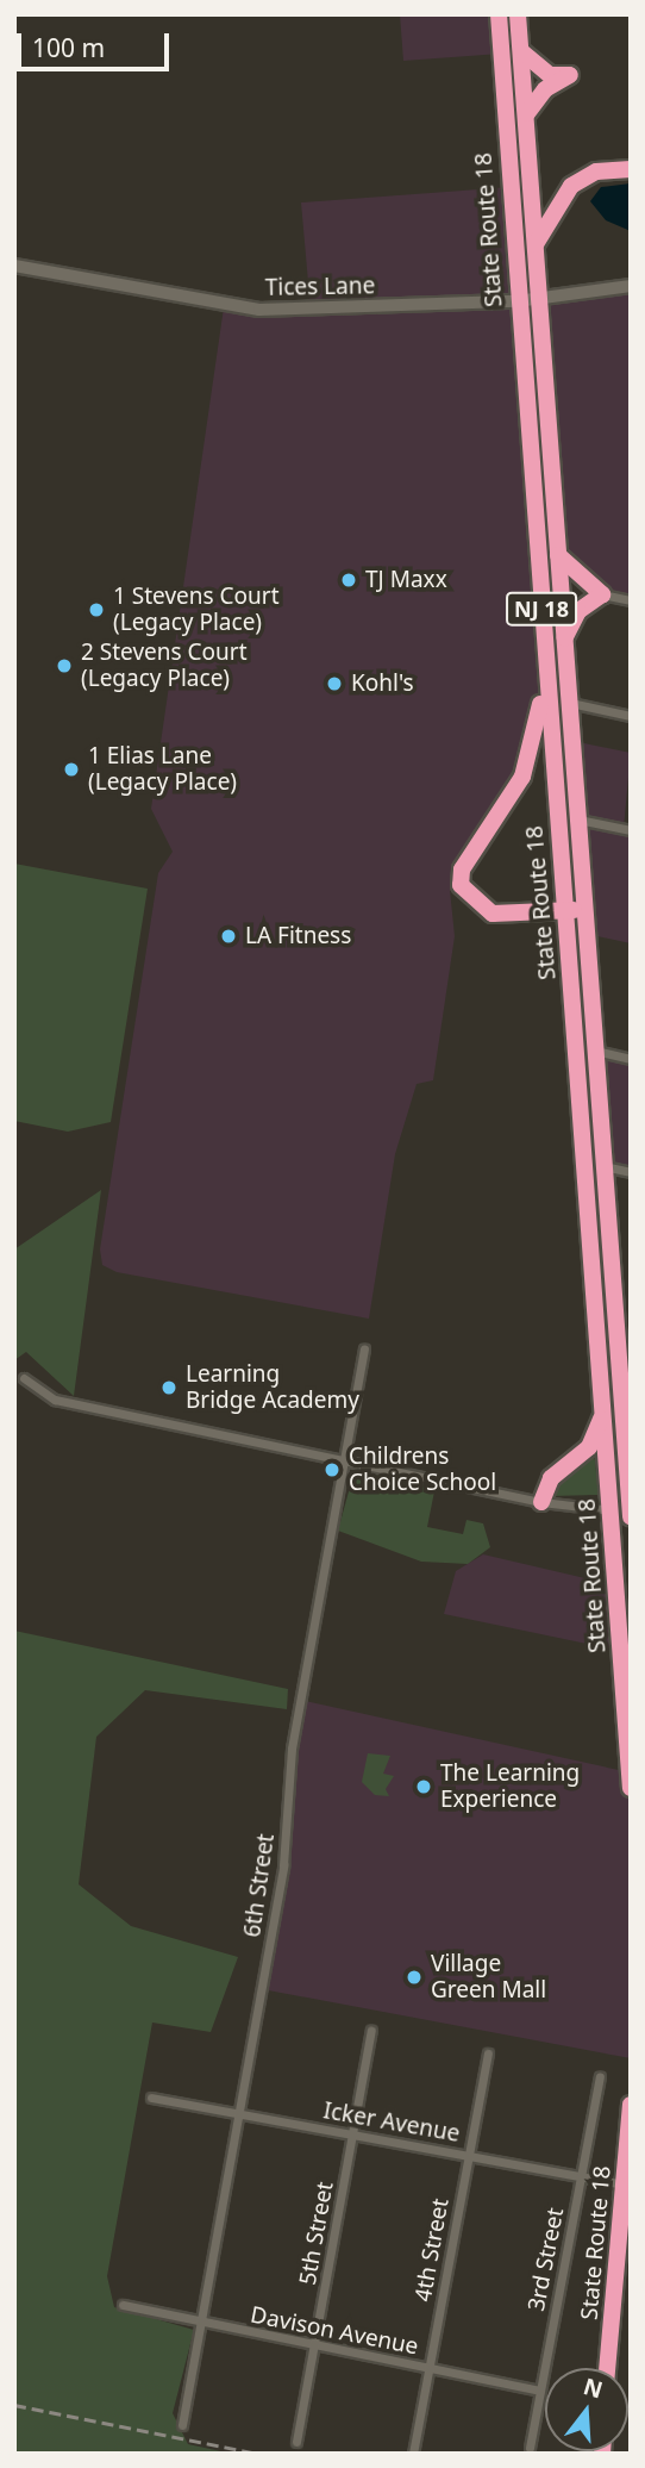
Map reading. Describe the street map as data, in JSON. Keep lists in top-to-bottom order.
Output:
{
  "streets": {
    "highway": ["State Route 18", "NJ 18"],
    "street": [
      "Tices Lane",
      "6th Street",
      "Icker Avenue",
      "5th Street",
      "4th Street",
      "3rd Street",
      "Davison Avenue"
    ]
  },
  "crossings": [
    ["State Route 18", "Tices Lane"],
    ["State Route 18", "Icker Avenue"],
    ["6th Street", "Icker Avenue"],
    ["6th Street", "Davison Avenue"],
    ["Icker Avenue", "5th Street"],
    ["Icker Avenue", "4th Street"],
    ["Icker Avenue", "3rd Street"],
    ["5th Street", "Davison Avenue"],
    ["4th Street", "Davison Avenue"],
    ["3rd Street", "Davison Avenue"]
  ],
  "places": [
    "TJ Maxx",
    "1 Stevens Court (Legacy Place)",
    "2 Stevens Court (Legacy Place)",
    "Kohl's",
    "1 Elias Lane (Legacy Place)",
    "LA Fitness",
    "Learning Bridge Academy",
    "Childrens Choice School",
    "The Learning Experience",
    "Village Green Mall"
  ],
  "scale_bar": "100 m",
  "north": "top"
}
